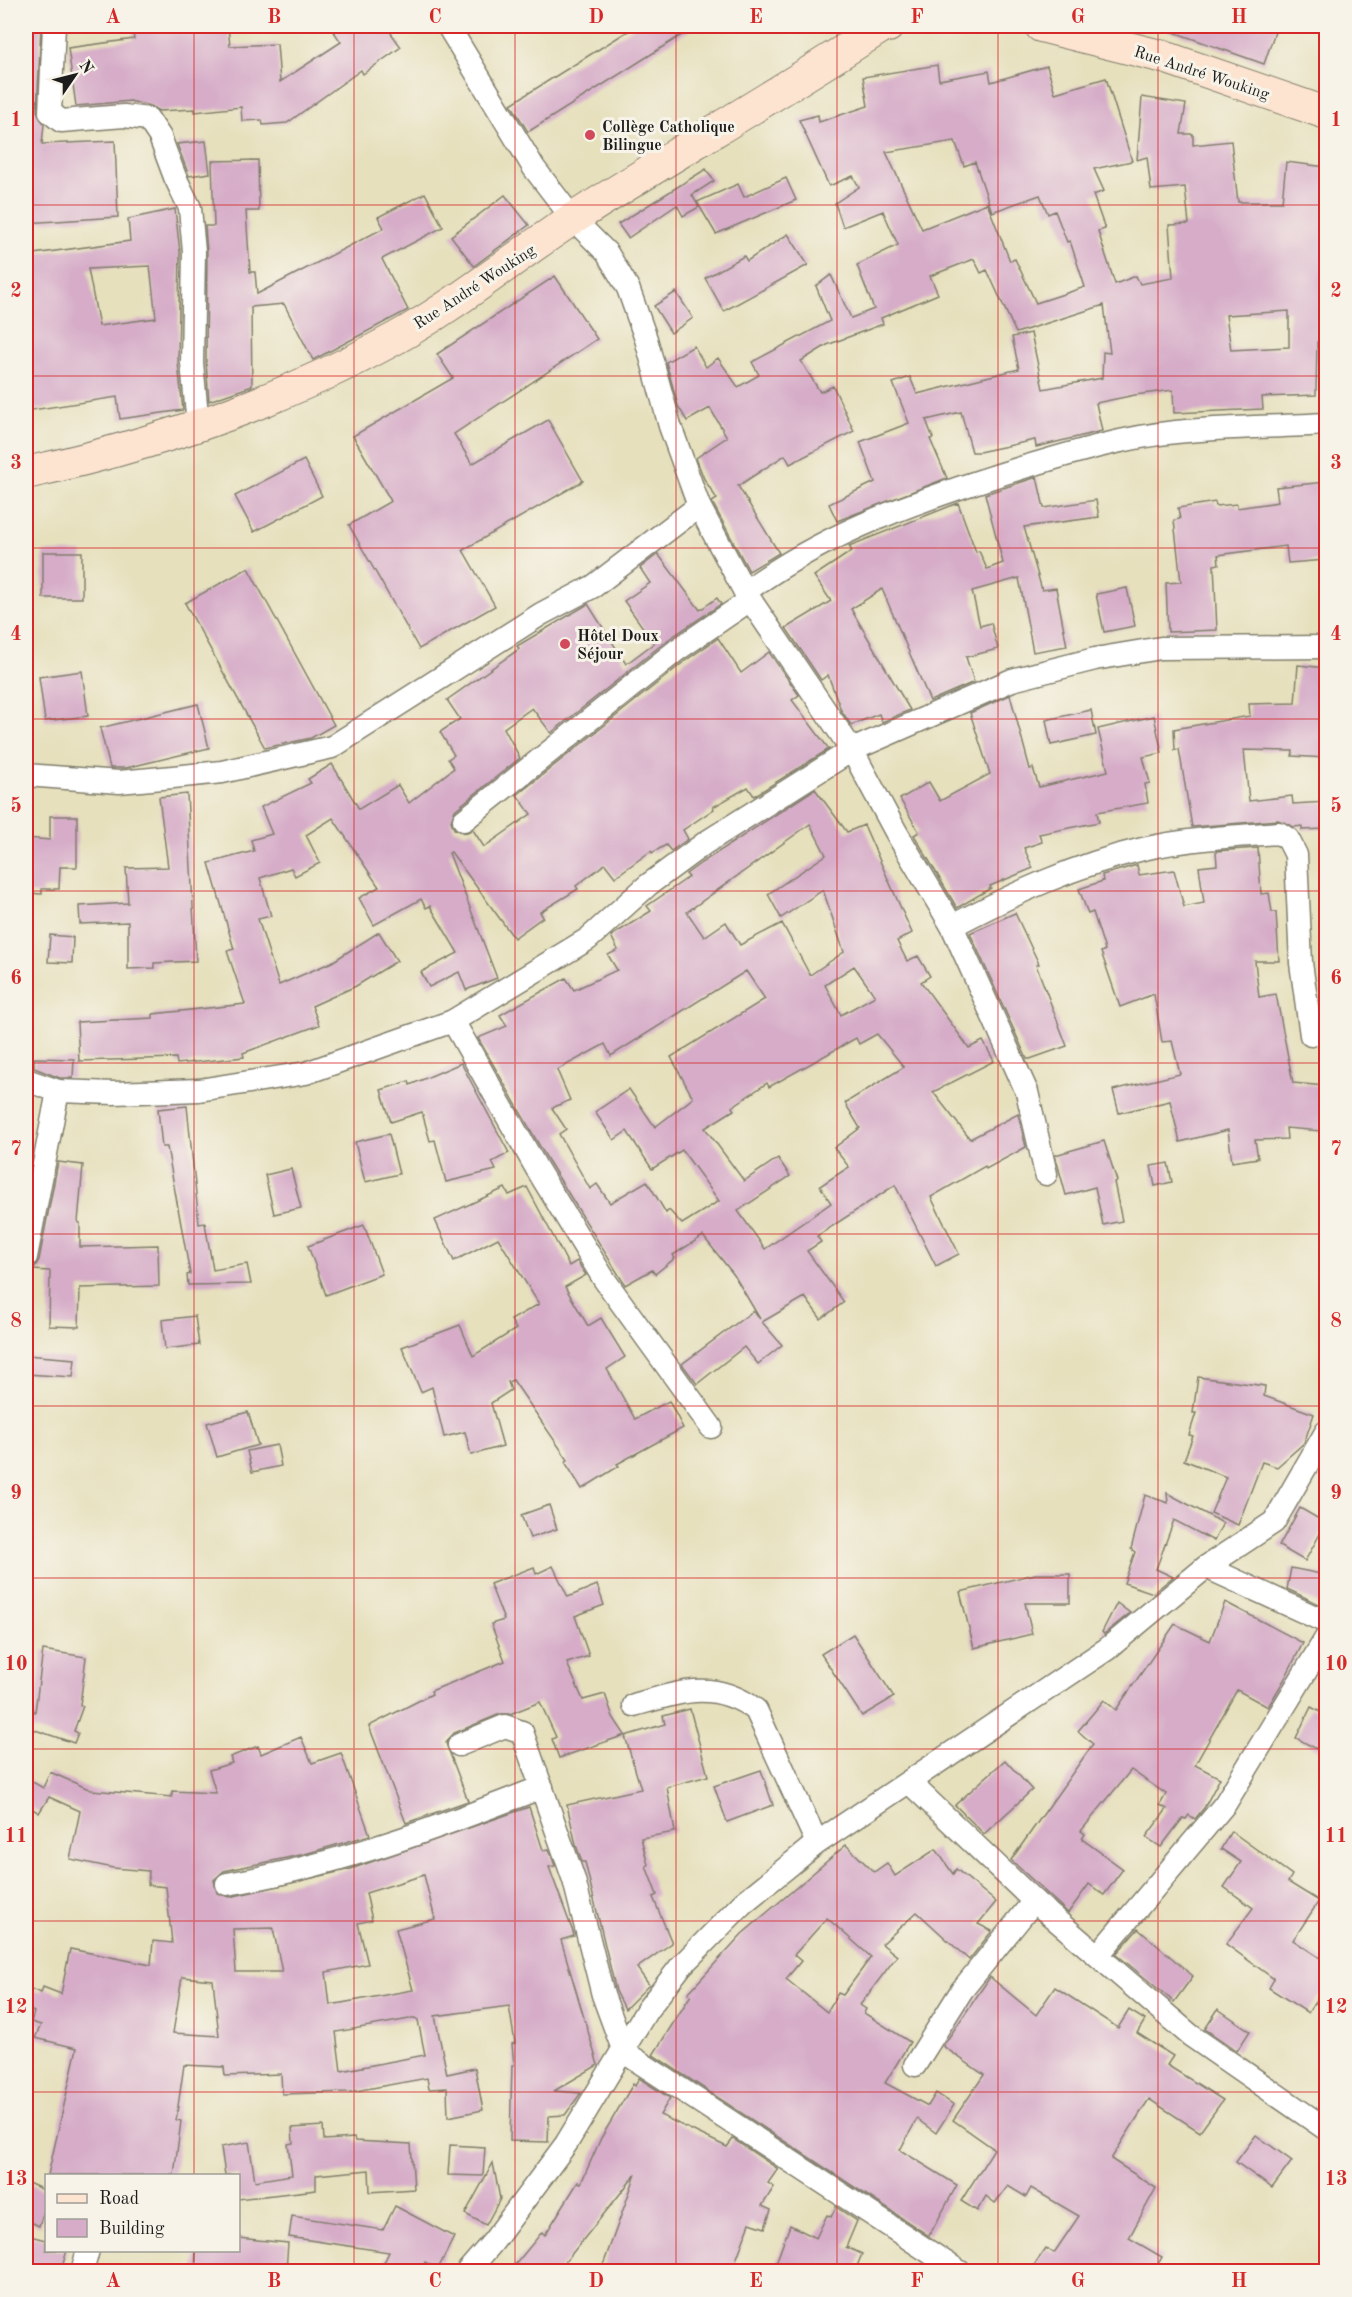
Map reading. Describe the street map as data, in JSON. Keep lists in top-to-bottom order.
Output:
{
  "streets": {
    "street": ["Rue André Wouking"]
  },
  "places": ["Collège Catholique Bilingue", "Hôtel Doux Séjour"],
  "legend": ["Road", "Building"],
  "north": "top right",
  "grid": {
    "columns": [
      "A",
      "B",
      "C",
      "D",
      "E",
      "F",
      "G",
      "H"
    ],
    "rows": [
      "1",
      "2",
      "3",
      "4",
      "5",
      "6",
      "7",
      "8",
      "9",
      "10",
      "11",
      "12",
      "13"
    ]
  }
}
